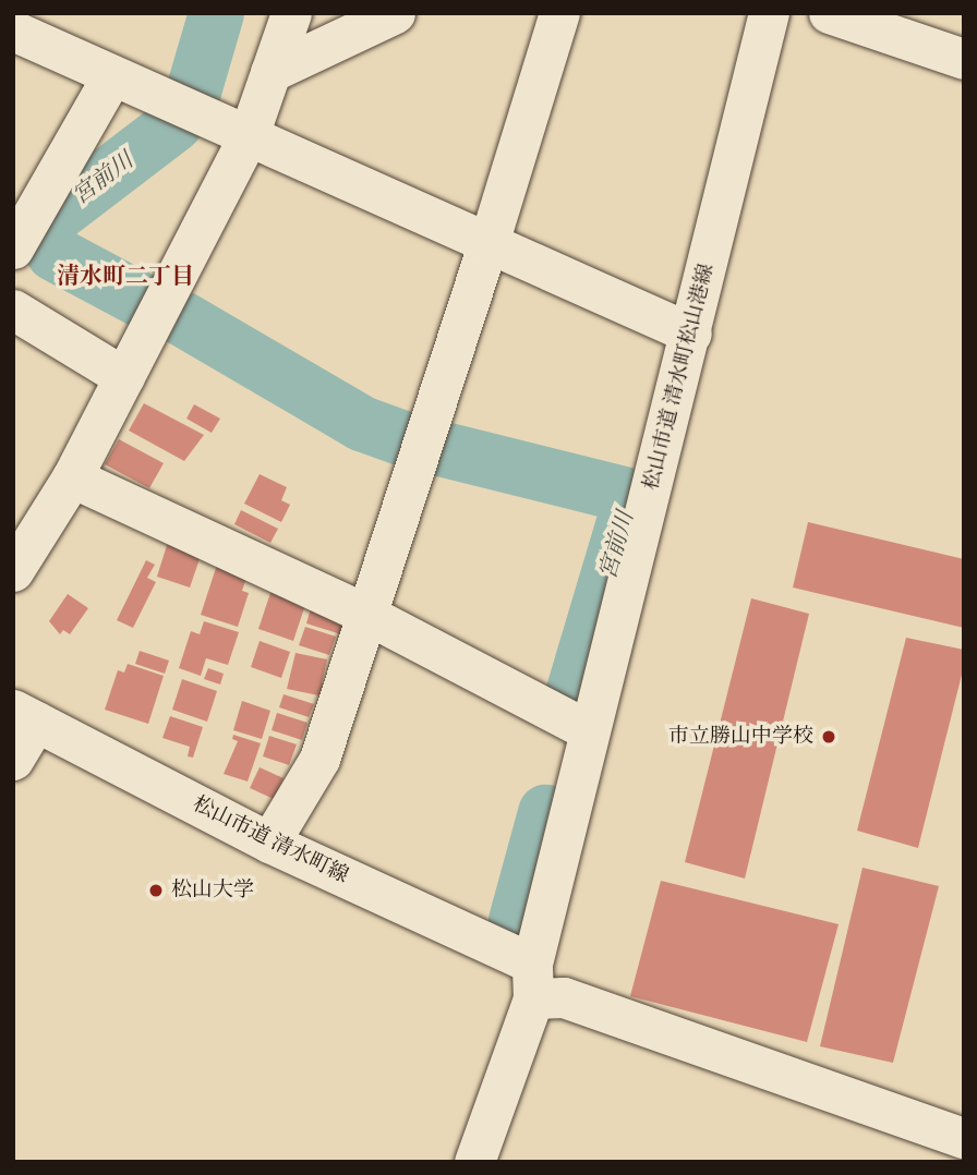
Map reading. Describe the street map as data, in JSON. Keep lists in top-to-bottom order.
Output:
{
  "streets": {
    "street": ["松山市道 清水町松山港線", "松山市道 清水町線"]
  },
  "crossings": [
    ["松山市道 清水町松山港線", "松山市道 清水町線"]
  ],
  "districts": ["清水町二丁目"],
  "water": ["宮前川"],
  "places": ["市立勝山中学校", "松山大学"]
}
